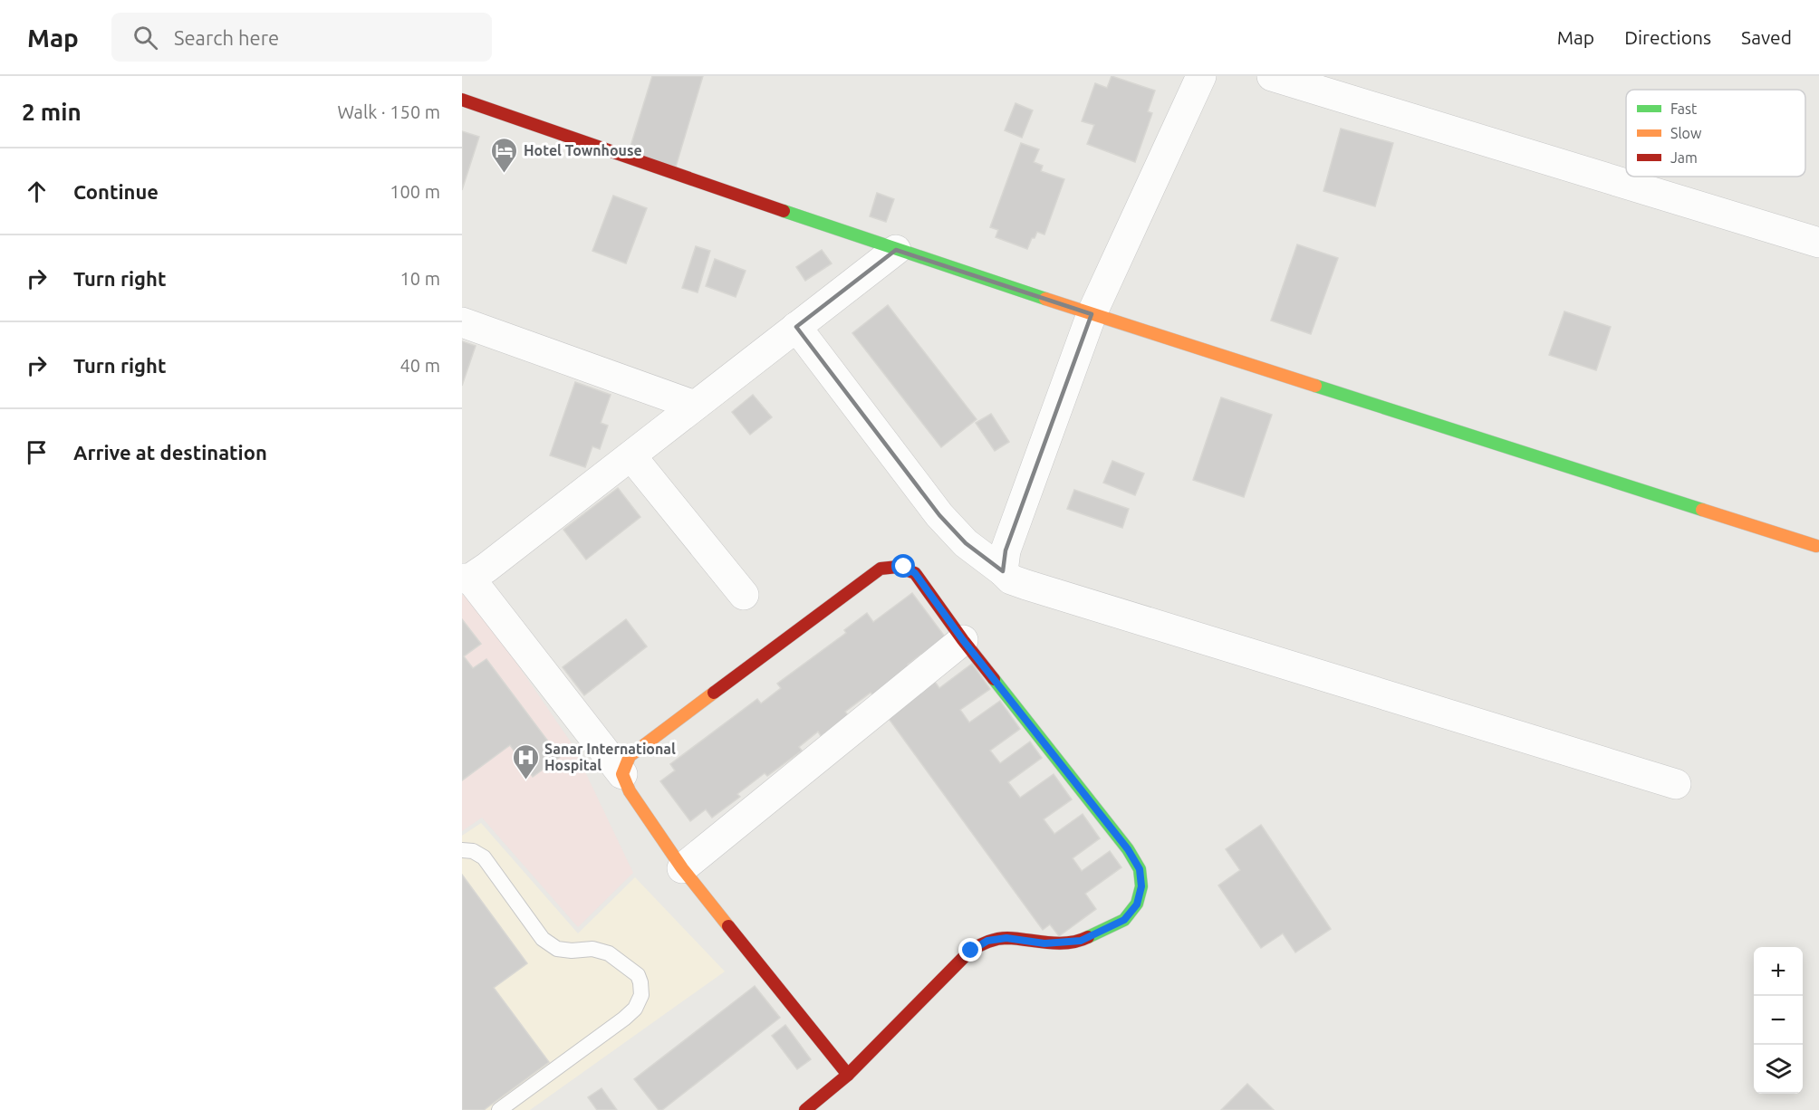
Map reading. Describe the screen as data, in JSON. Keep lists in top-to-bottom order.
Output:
{
  "places": {
    "hotel": ["Hotel Townhouse"],
    "hospital": ["Sanar International Hospital"]
  },
  "legend": ["Fast", "Slow", "Jam"],
  "page": {
    "header": "Map",
    "search": "Search here",
    "nav": ["Map", "Directions", "Saved"],
    "heading": ["2 min", "Walk · 150 m"],
    "list": [
      ["Continue", "100 m"],
      ["Turn right", "10 m"],
      ["Turn right", "40 m"],
      "Arrive at destination"
    ],
    "map_buttons": ["+", "−"]
  }
}
